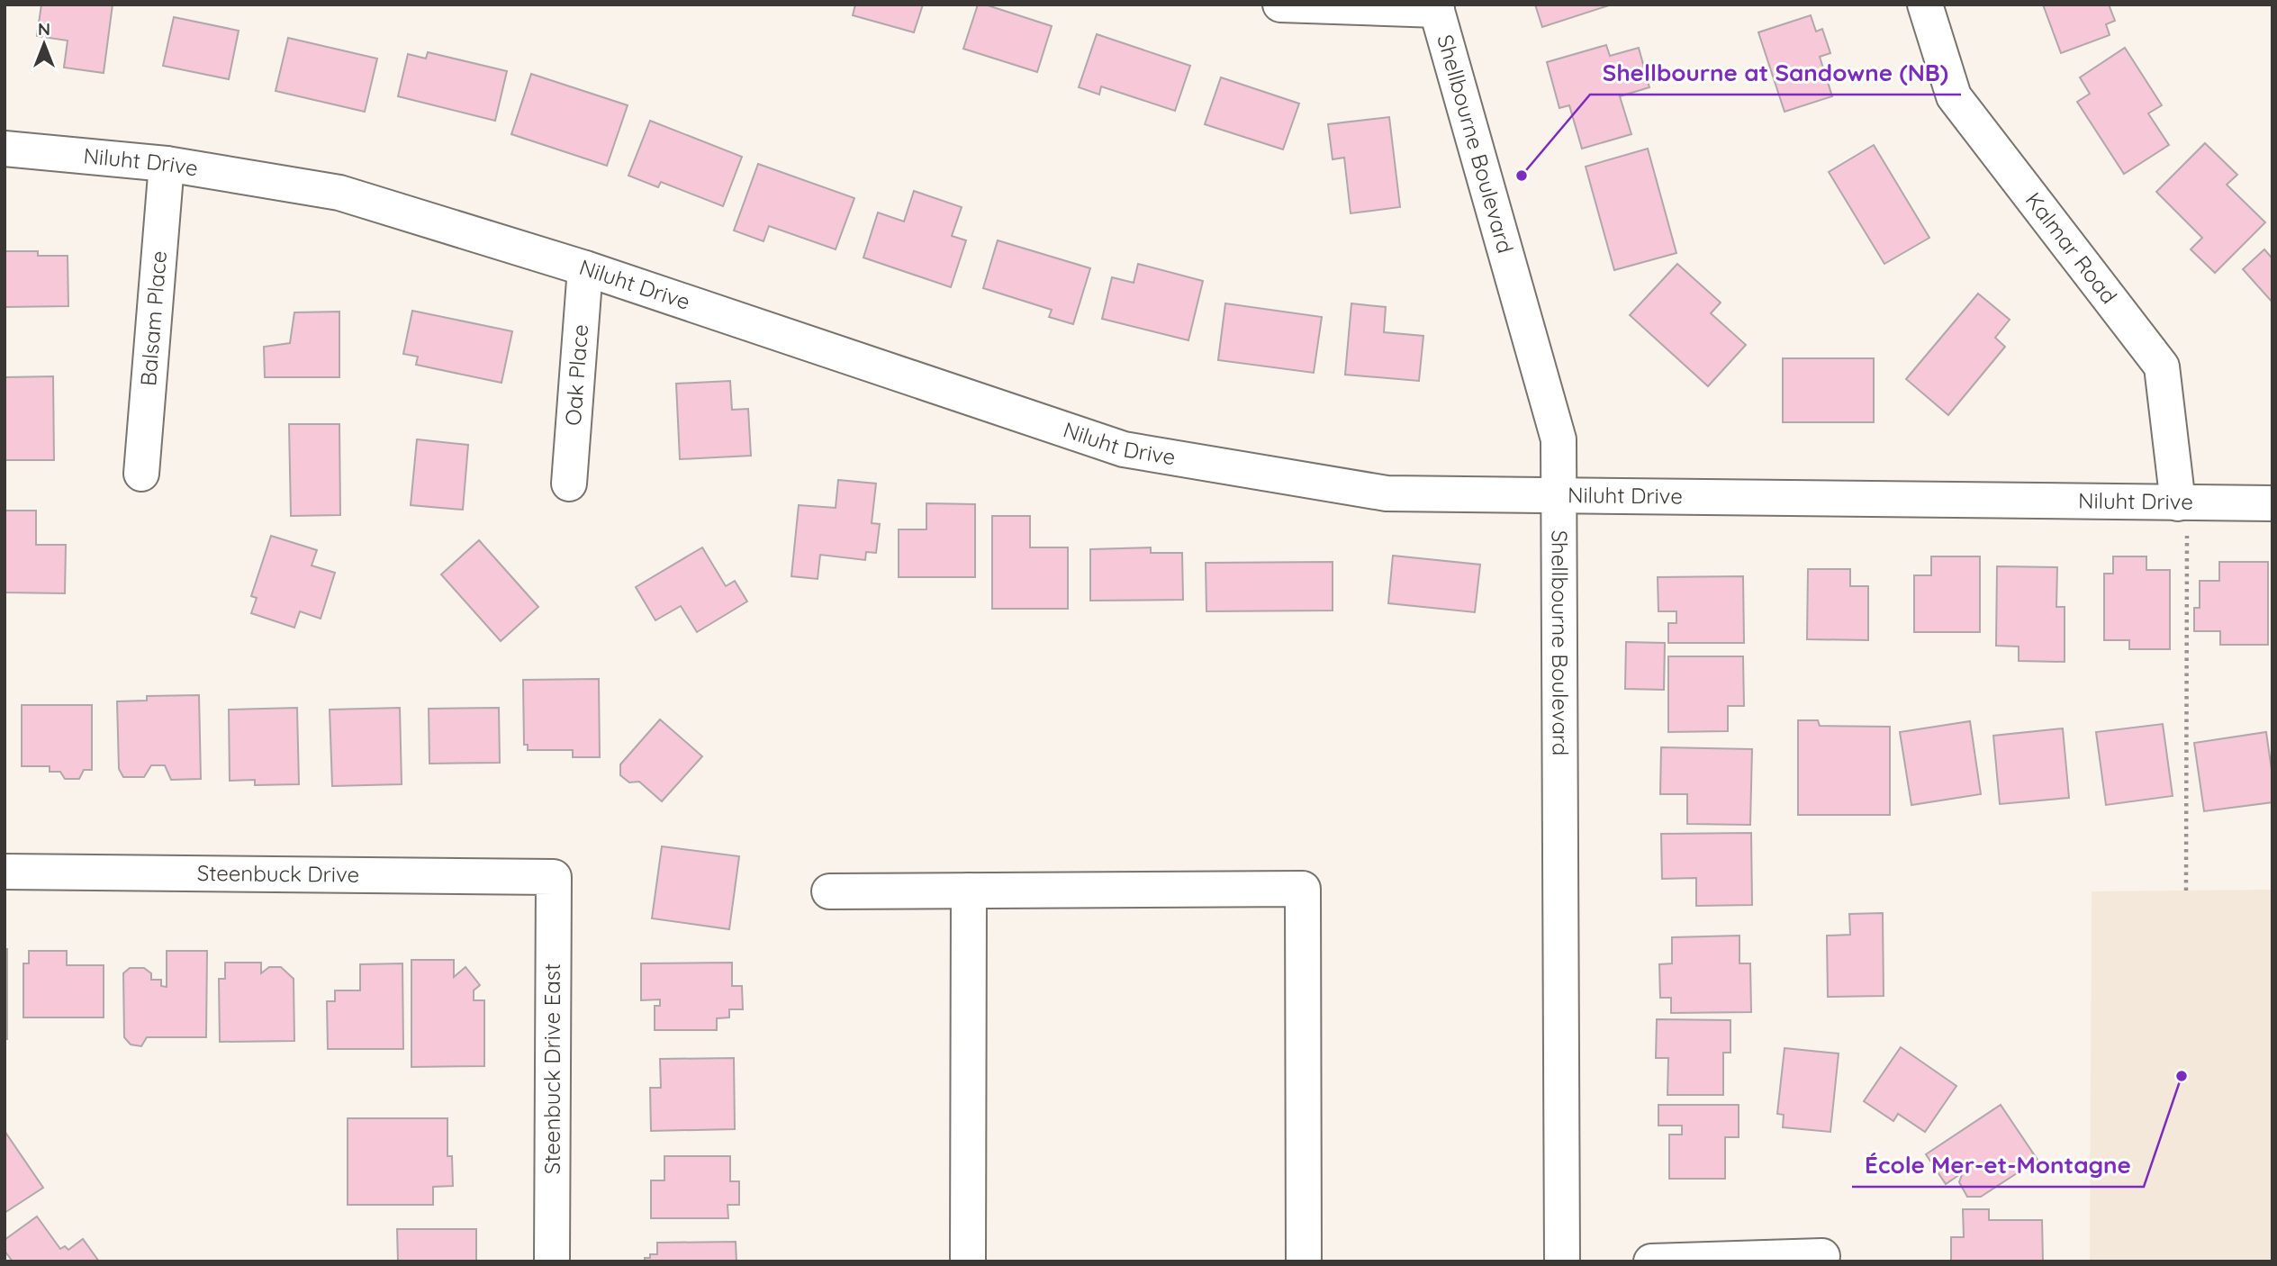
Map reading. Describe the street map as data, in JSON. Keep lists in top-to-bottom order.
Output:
{
  "streets": {
    "street": [
      "Shellbourne Boulevard",
      "Niluht Drive",
      "Kalmar Road",
      "Balsam Place",
      "Oak Place",
      "Steenbuck Drive",
      "Steenbuck Drive East"
    ]
  },
  "crossings": [
    ["Shellbourne Boulevard", "Niluht Drive"],
    ["Niluht Drive", "Kalmar Road"],
    ["Niluht Drive", "Balsam Place"],
    ["Niluht Drive", "Oak Place"],
    ["Steenbuck Drive", "Steenbuck Drive East"]
  ],
  "places": ["Shellbourne at Sandowne (NB)", "École Mer-et-Montagne"],
  "north": "top"
}
